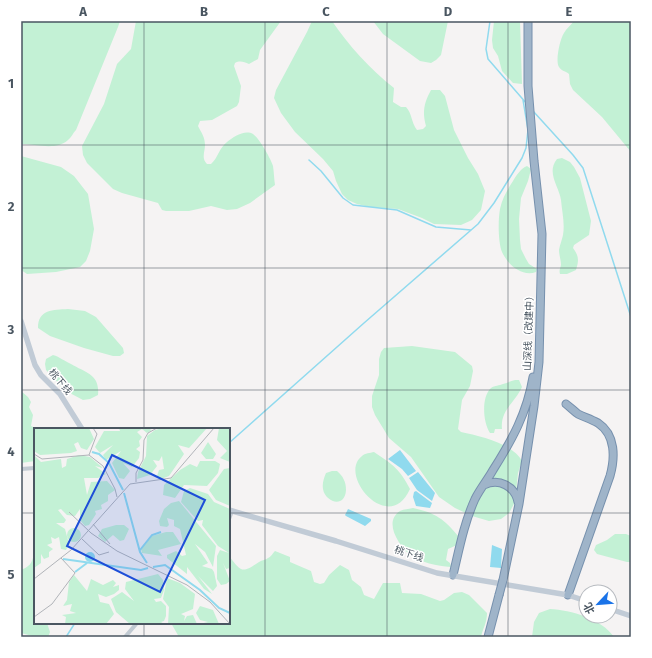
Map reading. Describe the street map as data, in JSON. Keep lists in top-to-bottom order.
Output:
{
  "streets": {
    "highway": ["山深线（改建中）"],
    "main road": ["桃下线"]
  },
  "north": "bottom left",
  "grid": {
    "columns": [
      "A",
      "B",
      "C",
      "D",
      "E"
    ],
    "rows": [
      "1",
      "2",
      "3",
      "4",
      "5"
    ]
  }
}
